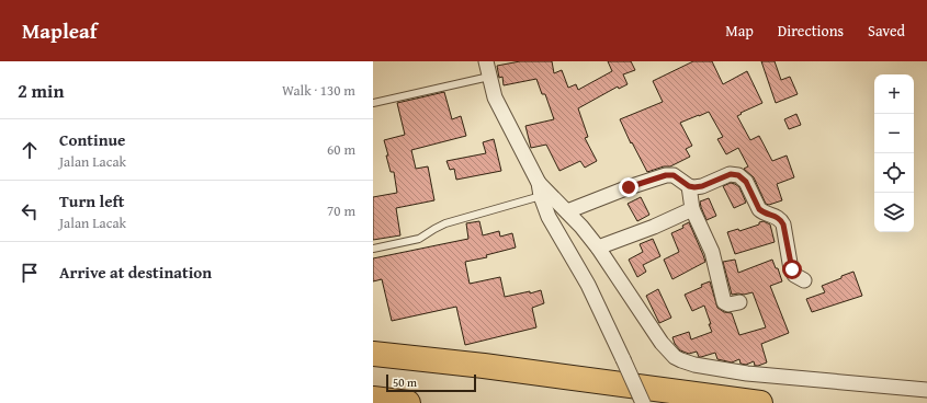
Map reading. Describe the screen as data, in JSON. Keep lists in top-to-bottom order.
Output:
{
  "scale_bar": "50 m",
  "page": {
    "header": "Mapleaf",
    "nav": ["Map", "Directions", "Saved"],
    "heading": ["2 min", "Walk · 130 m"],
    "map_buttons": ["+", "−"],
    "list": [
      ["Continue", "Jalan Lacak", "60 m"],
      ["Turn left", "Jalan Lacak", "70 m"],
      "Arrive at destination"
    ],
    "scale": "50 m"
  }
}
